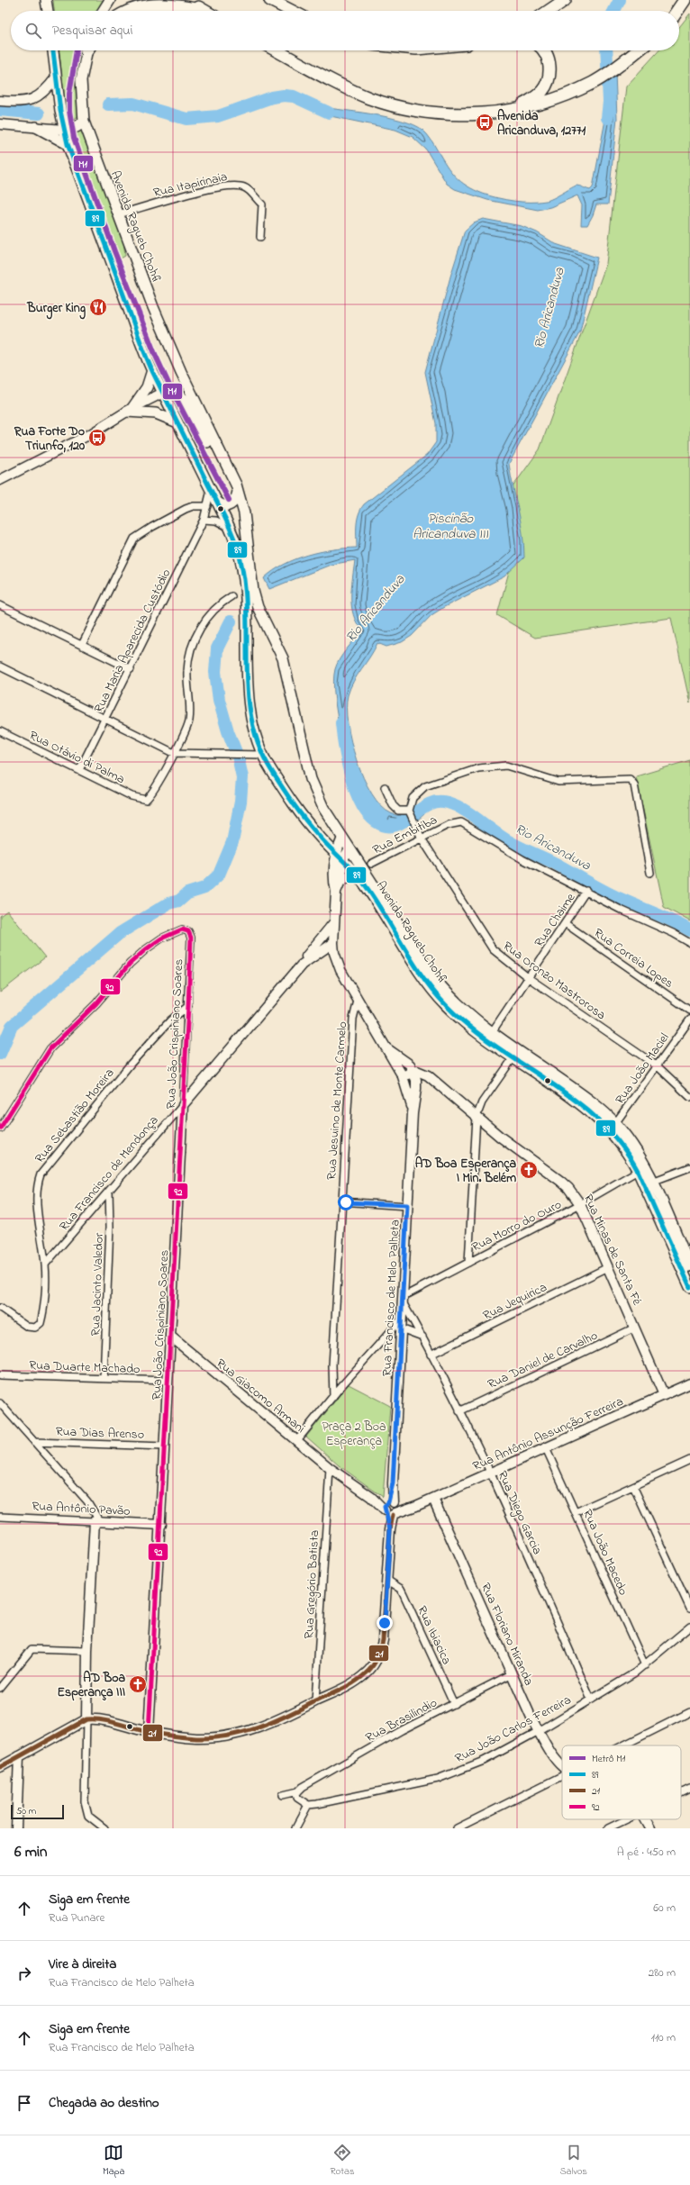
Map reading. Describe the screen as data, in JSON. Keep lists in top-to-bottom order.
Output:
{
  "streets": {
    "main road": ["Avenida Ragueb Chohfi"],
    "street": [
      "Rua Itapirinaia",
      "Rua Maria Aparecida Custódio",
      "Rua Otávio di Palma",
      "Rua Embitiba",
      "Rua Chaime",
      "Rua Correia Lopes",
      "Rua Oronzo Mastrorosa",
      "Rua João Crispiniano Soares",
      "Rua João Maciel",
      "Rua Jesuino de Monte Carmelo",
      "Rua Sebastião Moreira",
      "Rua Francisco de Mendonça",
      "Rua Morro do Ouro",
      "Rua Minas de Santa Fé",
      "Rua Jacinto Valedor",
      "Rua Francisco de Melo Palheta",
      "Rua Jequirica",
      "Rua Daniel de Carvalho",
      "Rua Duarte Machado",
      "Rua Giacomo Armani",
      "Rua Dias Arenso",
      "Rua Antônio Assunção Ferreira",
      "Rua Antônio Pavão",
      "Rua Diego Garcia",
      "Rua João Macedo",
      "Rua Gregório Batista",
      "Rua Floriano Miranda",
      "Rua Ibiacica",
      "Rua Brasilindio",
      "Rua João Carlos Ferreira"
    ]
  },
  "crossings": [
    ["Rua Itapirinaia", "Avenida Ragueb Chohfi"],
    ["Avenida Ragueb Chohfi", "Rua Maria Aparecida Custódio"],
    ["Avenida Ragueb Chohfi", "Rua Chaime"],
    ["Avenida Ragueb Chohfi", "Rua João Maciel"],
    ["Avenida Ragueb Chohfi", "Rua Morro do Ouro"],
    ["Avenida Ragueb Chohfi", "Rua Francisco de Melo Palheta"],
    ["Rua Maria Aparecida Custódio", "Rua Otávio di Palma"],
    ["Rua Embitiba", "Rua Chaime"],
    ["Rua Embitiba", "Rua Oronzo Mastrorosa"],
    ["Rua Chaime", "Rua Correia Lopes"],
    ["Rua Chaime", "Rua Oronzo Mastrorosa"],
    ["Rua Oronzo Mastrorosa", "Rua João Maciel"],
    ["Rua João Crispiniano Soares", "Rua Sebastião Moreira"],
    ["Rua João Crispiniano Soares", "Rua Francisco de Mendonça"],
    ["Rua João Crispiniano Soares", "Rua Francisco de Melo Palheta"],
    ["Rua João Crispiniano Soares", "Rua Duarte Machado"],
    ["Rua João Crispiniano Soares", "Rua Giacomo Armani"],
    ["Rua João Crispiniano Soares", "Rua Dias Arenso"],
    ["Rua João Crispiniano Soares", "Rua Antônio Pavão"],
    ["Rua Jesuino de Monte Carmelo", "Rua Francisco de Melo Palheta"],
    ["Rua Sebastião Moreira", "Rua Francisco de Mendonça"],
    ["Rua Francisco de Mendonça", "Rua Jacinto Valedor"],
    ["Rua Francisco de Mendonça", "Rua Francisco de Melo Palheta"],
    ["Rua Morro do Ouro", "Rua Minas de Santa Fé"],
    ["Rua Morro do Ouro", "Rua Francisco de Melo Palheta"],
    ["Rua Morro do Ouro", "Rua Diego Garcia"],
    ["Rua Minas de Santa Fé", "Rua Francisco de Melo Palheta"],
    ["Rua Minas de Santa Fé", "Rua Jequirica"],
    ["Rua Minas de Santa Fé", "Rua Daniel de Carvalho"],
    ["Rua Minas de Santa Fé", "Rua Antônio Assunção Ferreira"],
    ["Rua Jacinto Valedor", "Rua Duarte Machado"],
    ["Rua Francisco de Melo Palheta", "Rua Giacomo Armani"],
    ["Rua Francisco de Melo Palheta", "Rua Antônio Assunção Ferreira"],
    ["Rua Francisco de Melo Palheta", "Rua Diego Garcia"],
    ["Rua Francisco de Melo Palheta", "Rua Gregório Batista"],
    ["Rua Francisco de Melo Palheta", "Rua Ibiacica"],
    ["Rua Jequirica", "Rua Diego Garcia"],
    ["Rua Daniel de Carvalho", "Rua Diego Garcia"],
    ["Rua Giacomo Armani", "Rua Antônio Assunção Ferreira"],
    ["Rua Giacomo Armani", "Rua Gregório Batista"],
    ["Rua Antônio Assunção Ferreira", "Rua Diego Garcia"],
    ["Rua Antônio Assunção Ferreira", "Rua João Macedo"],
    ["Rua Antônio Assunção Ferreira", "Rua Floriano Miranda"],
    ["Rua Diego Garcia", "Rua João Carlos Ferreira"],
    ["Rua João Macedo", "Rua João Carlos Ferreira"],
    ["Rua Floriano Miranda", "Rua Brasilindio"],
    ["Rua Floriano Miranda", "Rua João Carlos Ferreira"],
    ["Rua Ibiacica", "Rua Brasilindio"]
  ],
  "water": ["Rio Aricanduva", "Piscinão Aricanduva III"],
  "parks": ["Praça 2 Boa Esperança"],
  "places": {
    "bus stop": ["Avenida Aricanduva, 12771", "Rua Forte Do Triunfo, 120"],
    "restaurant": ["Burger King"],
    "church": ["AD Boa Esperança I Min. Belém", "AD Boa Esperança III"]
  },
  "lines": [
    "metro line M1",
    "transit line 89",
    "transit line 92",
    "transit line 21"
  ],
  "legend": [
    "Metrô M1",
    "89",
    "21",
    "92"
  ],
  "scale_bar": "50 m",
  "page": {
    "search": "Pesquisar aqui",
    "scale": "50 m",
    "heading": ["6 min", "A pé · 450 m"],
    "list": [
      ["Siga em frente", "Rua Punare", "60 m"],
      ["Vire à direita", "Rua Francisco de Melo Palheta", "280 m"],
      ["Siga em frente", "Rua Francisco de Melo Palheta", "110 m"],
      "Chegada ao destino"
    ],
    "nav": ["Mapa", "Rotas", "Salvos"]
  }
}
